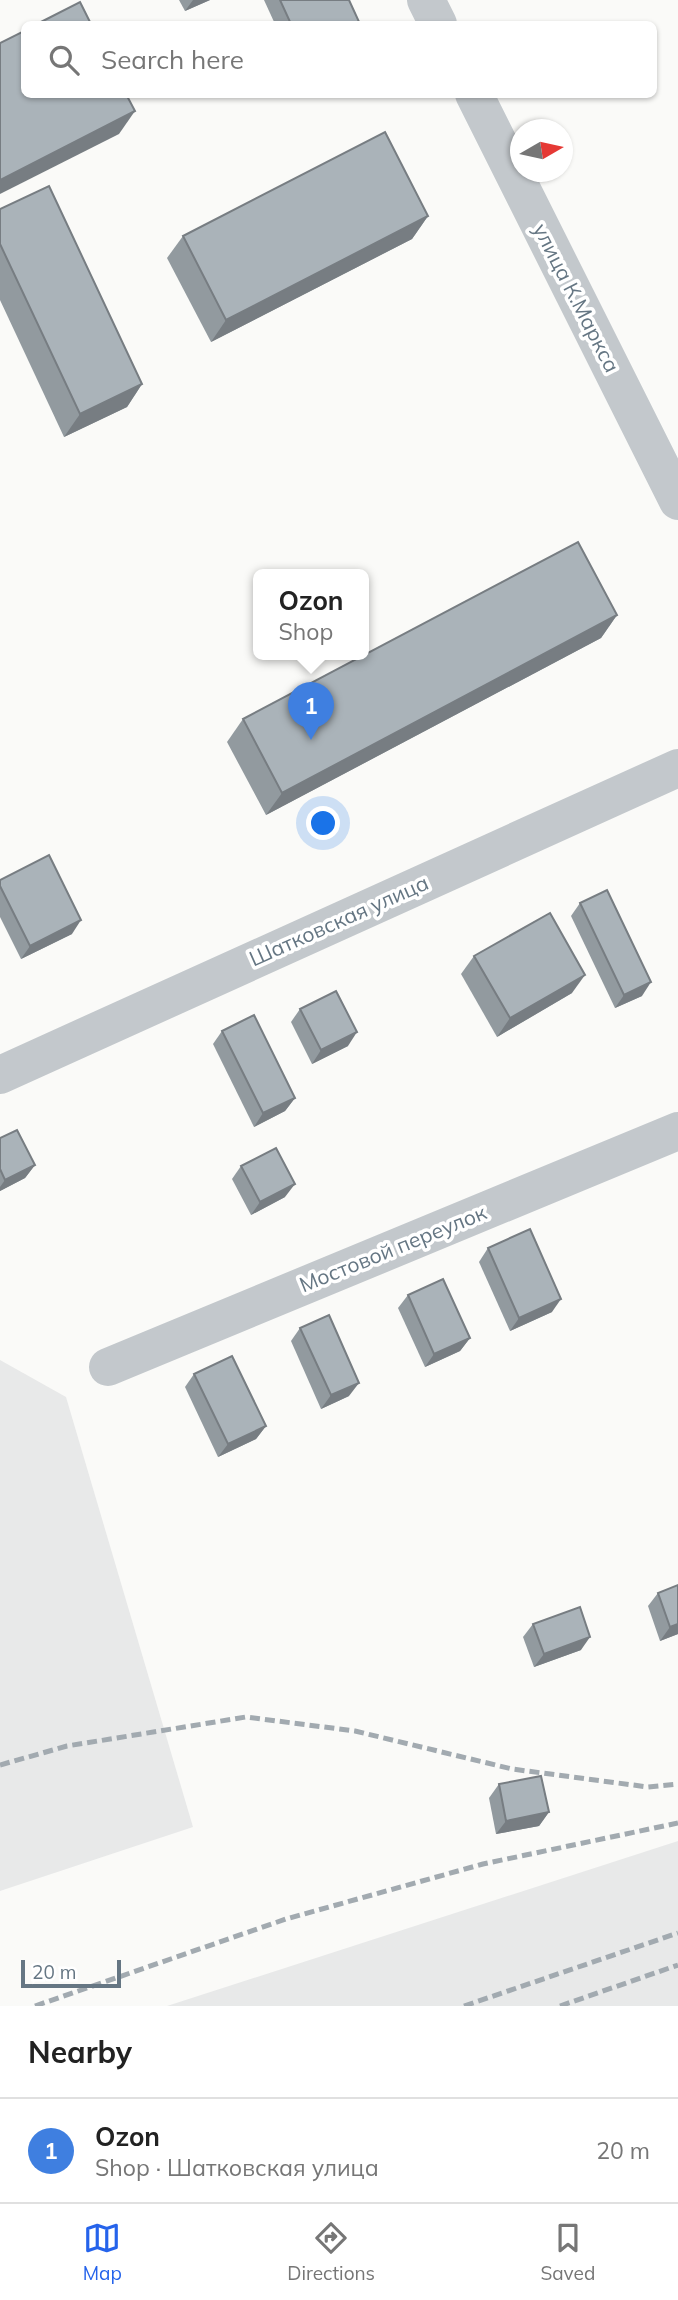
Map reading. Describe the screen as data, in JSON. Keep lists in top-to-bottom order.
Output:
{
  "streets": {
    "street": ["улица К.Маркса", "Шатковская улица", "Мостовой переулок"]
  },
  "scale_bar": "20 m",
  "north": "right",
  "page": {
    "search": "Search here",
    "popup": ["Ozon", "Shop"],
    "pins": "1",
    "scale": "20 m",
    "heading": "Nearby",
    "list": [
      {
        "mark": "1",
        "name": "Ozon",
        "note": "Shop · Шатковская улица",
        "value": "20 m"
      }
    ],
    "nav": ["Map", "Directions", "Saved"]
  }
}
